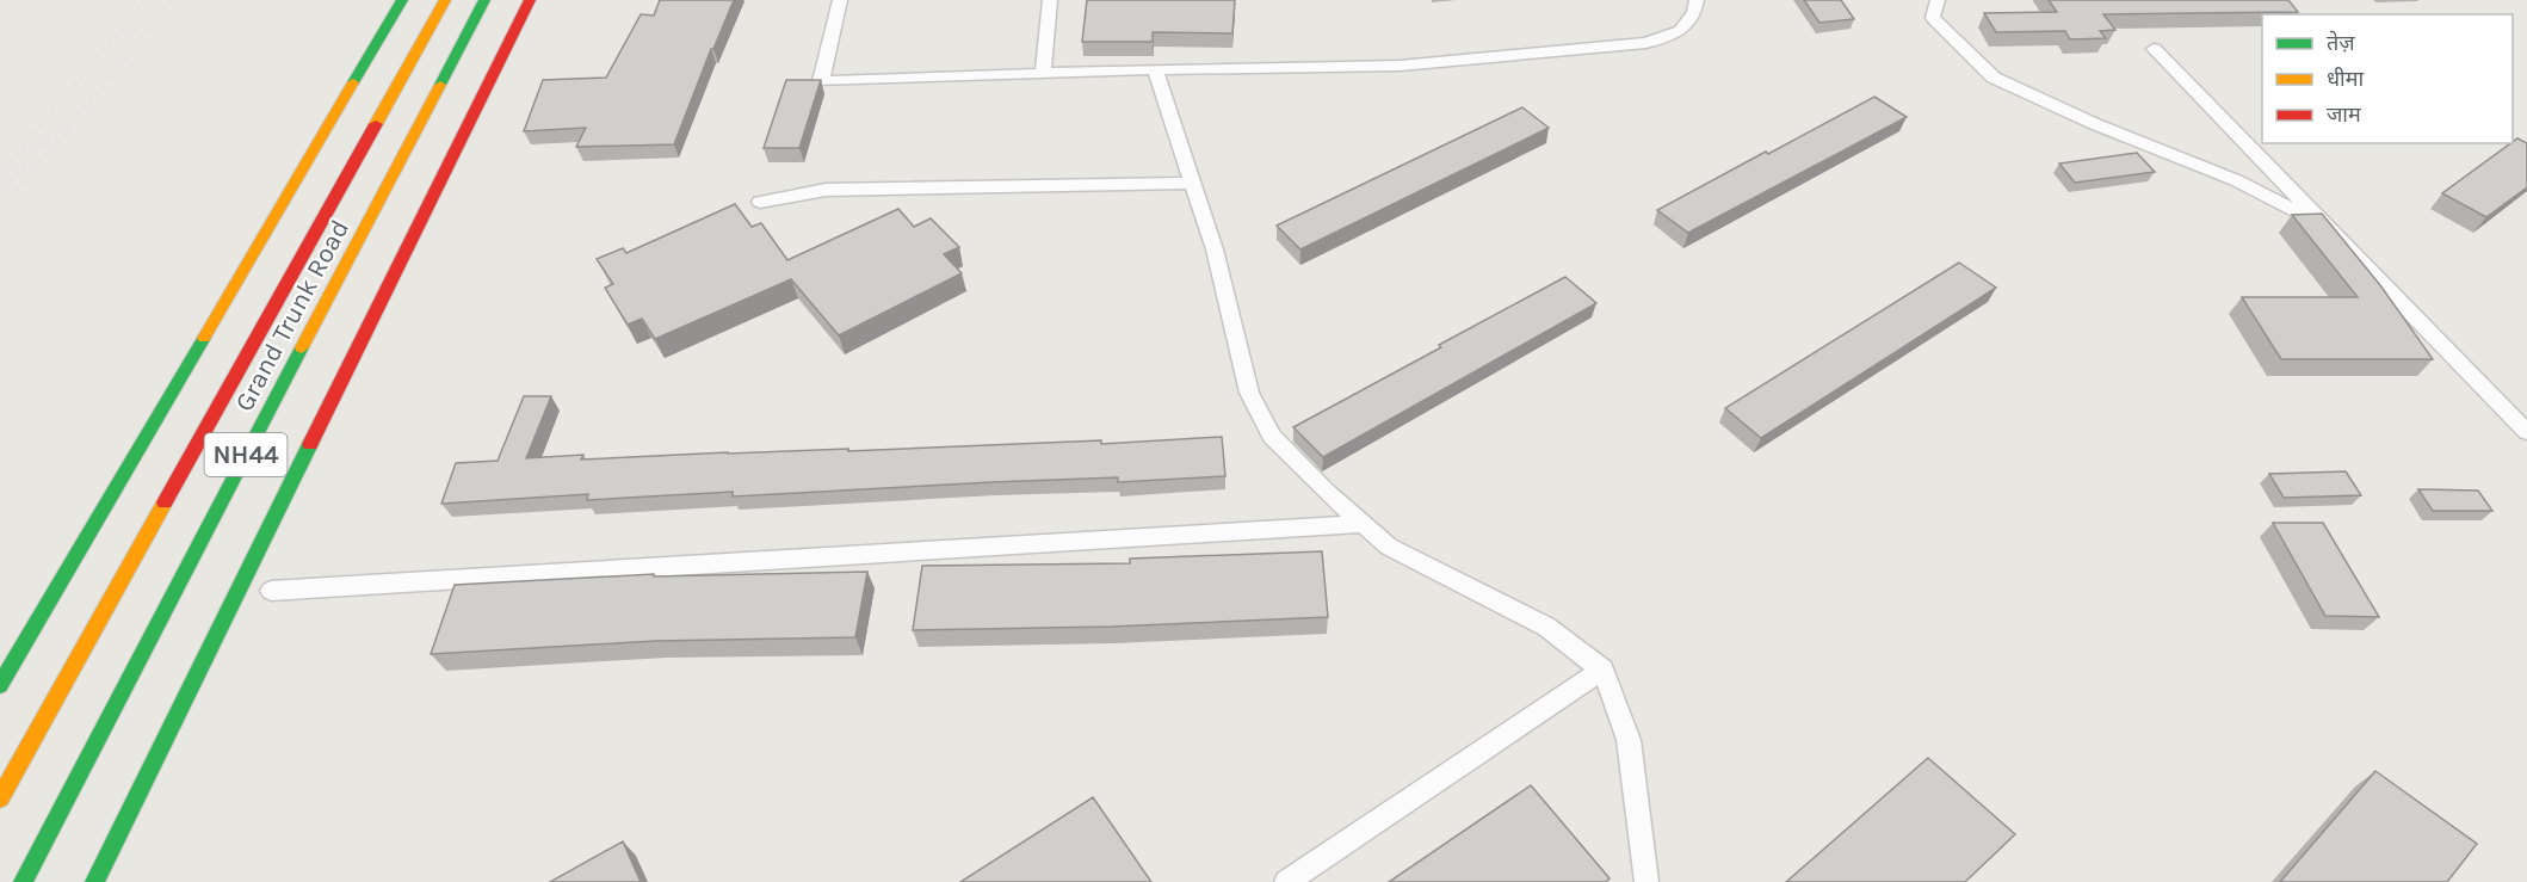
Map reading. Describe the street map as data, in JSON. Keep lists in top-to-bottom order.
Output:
{
  "streets": {
    "main road": ["Grand Trunk Road", "NH44"]
  },
  "legend": ["तेज़", "धीमा", "जाम"]
}
